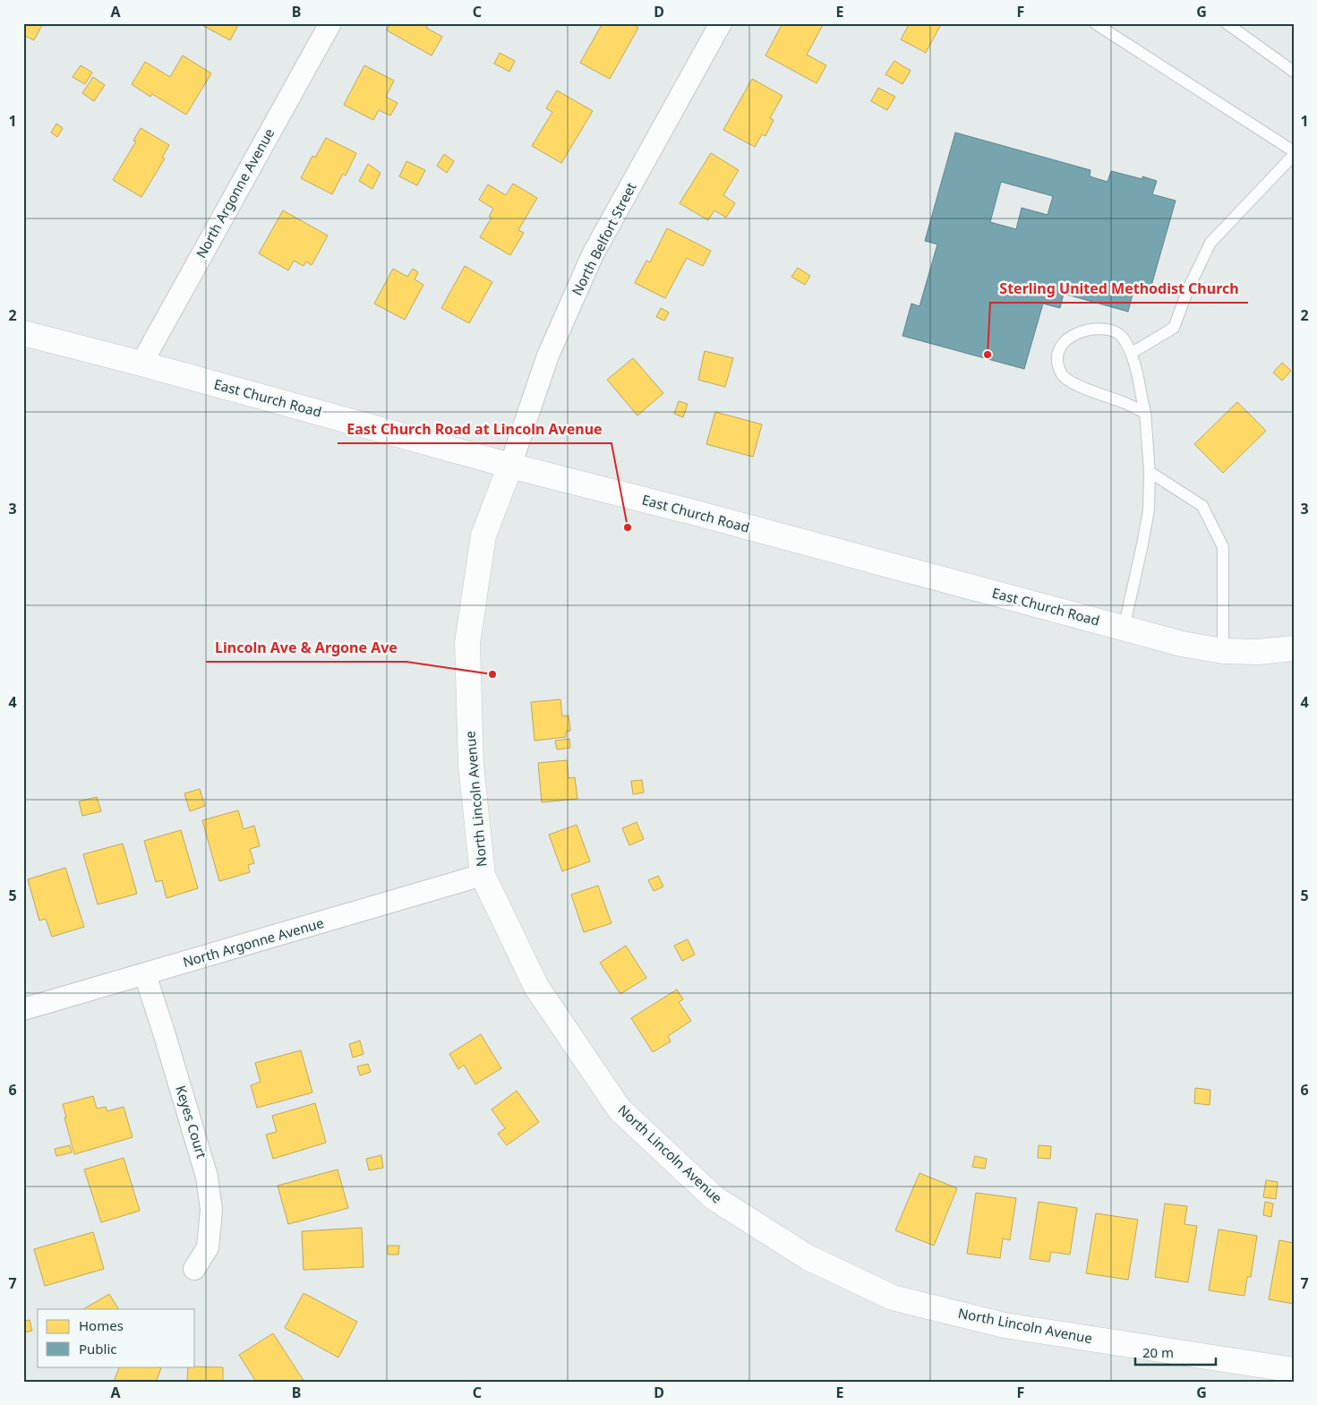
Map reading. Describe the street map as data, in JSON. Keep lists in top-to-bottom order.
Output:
{
  "streets": {
    "street": [
      "North Argonne Avenue",
      "North Belfort Street",
      "East Church Road",
      "North Lincoln Avenue",
      "Keyes Court"
    ]
  },
  "crossings": [
    ["North Argonne Avenue", "East Church Road"],
    ["North Argonne Avenue", "North Lincoln Avenue"],
    ["North Argonne Avenue", "Keyes Court"],
    ["North Belfort Street", "East Church Road"],
    ["North Belfort Street", "North Lincoln Avenue"],
    ["East Church Road", "North Lincoln Avenue"]
  ],
  "places": ["Sterling United Methodist Church", "East Church Road at Lincoln Avenue", "Lincoln Ave & Argone Ave"],
  "legend": ["Homes", "Public"],
  "scale_bar": "20 m",
  "grid": {
    "columns": [
      "A",
      "B",
      "C",
      "D",
      "E",
      "F",
      "G"
    ],
    "rows": [
      "1",
      "2",
      "3",
      "4",
      "5",
      "6",
      "7"
    ]
  }
}
